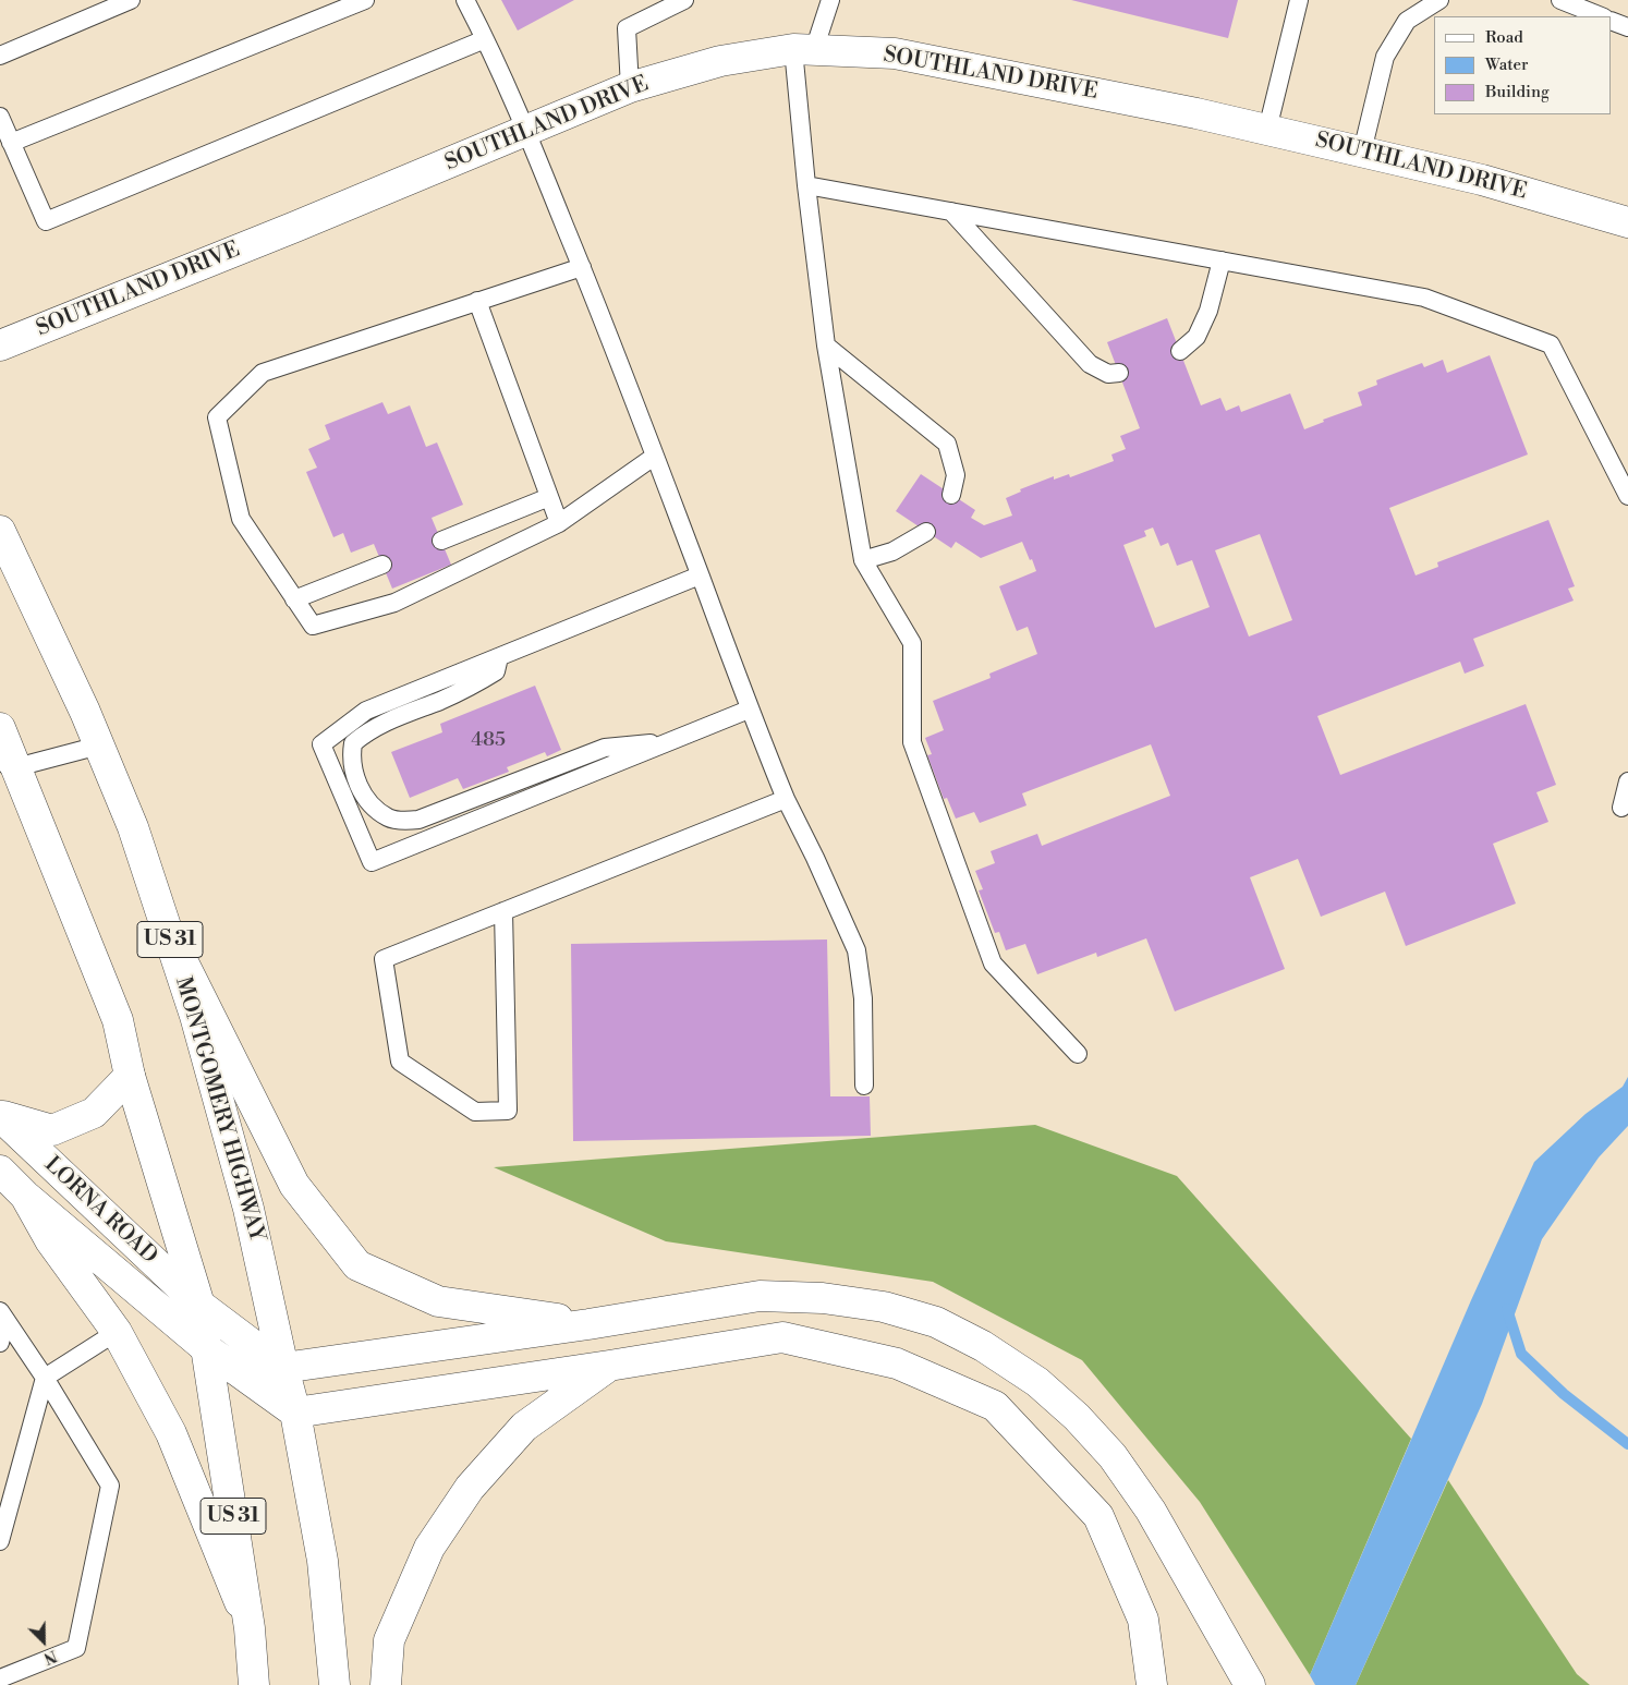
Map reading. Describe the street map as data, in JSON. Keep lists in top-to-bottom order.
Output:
{
  "streets": {
    "main road": [
      "SOUTHLAND DRIVE",
      "US 31",
      "MONTGOMERY HIGHWAY",
      "LORNA ROAD"
    ]
  },
  "crossings": [
    ["US 31", "LORNA ROAD"],
    ["MONTGOMERY HIGHWAY", "LORNA ROAD"]
  ],
  "house_numbers": ["485"],
  "legend": ["Road", "Water", "Building"],
  "north": "bottom right"
}
